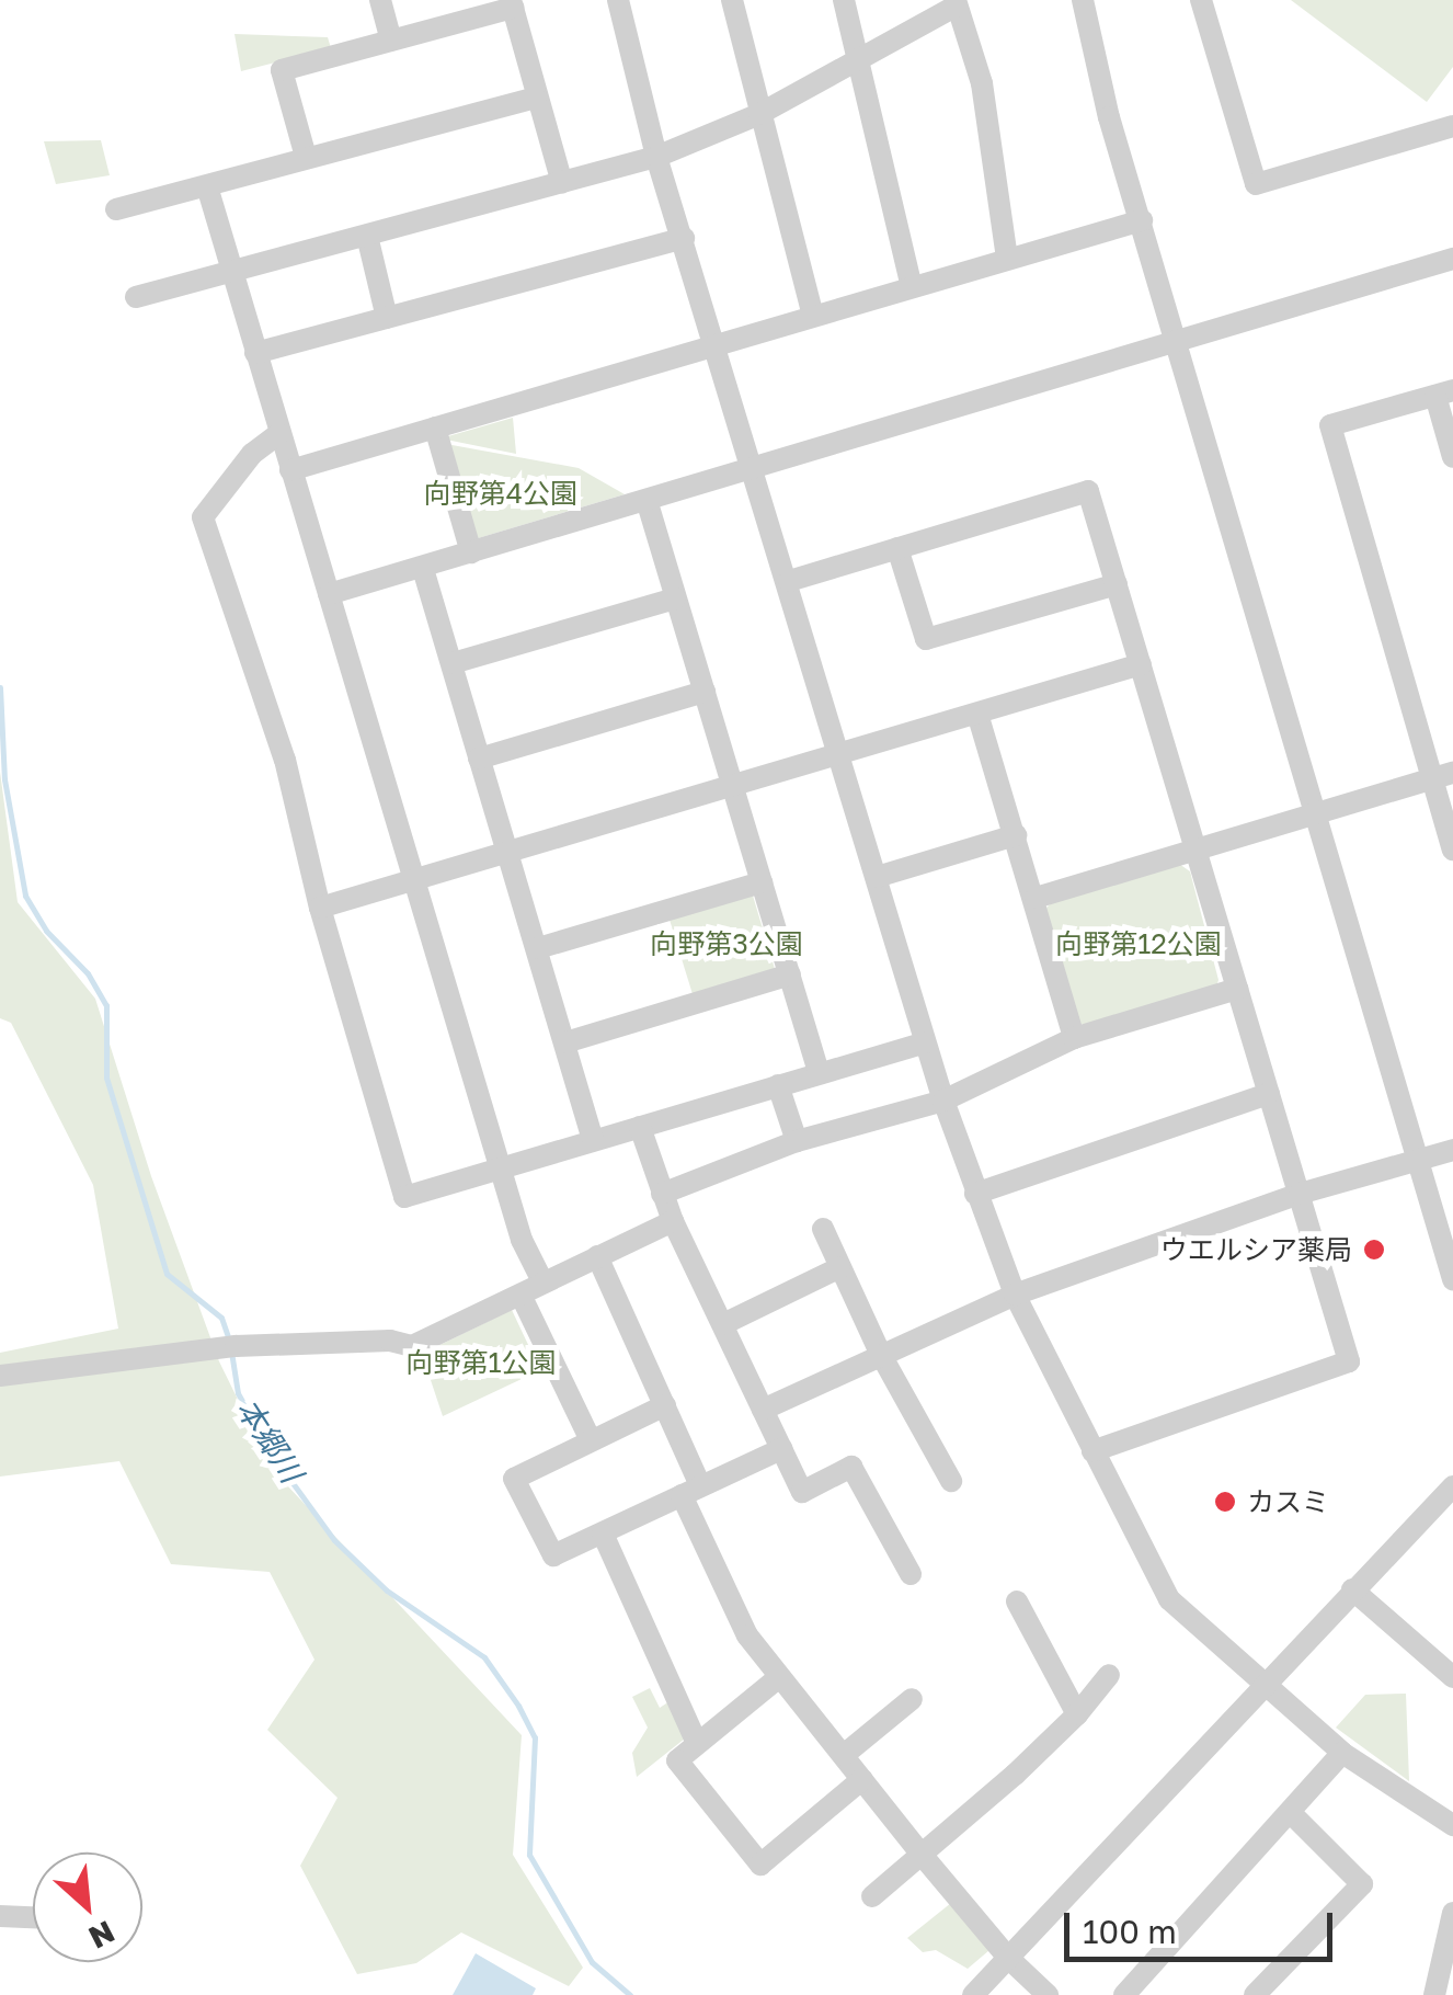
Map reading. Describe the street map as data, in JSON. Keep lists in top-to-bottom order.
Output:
{
  "water": ["本郷川"],
  "parks": [
    "向野第4公園",
    "向野第3公園",
    "向野第12公園",
    "向野第1公園"
  ],
  "places": ["ウエルシア薬局", "カスミ"],
  "scale_bar": "100 m",
  "north": "bottom right"
}
